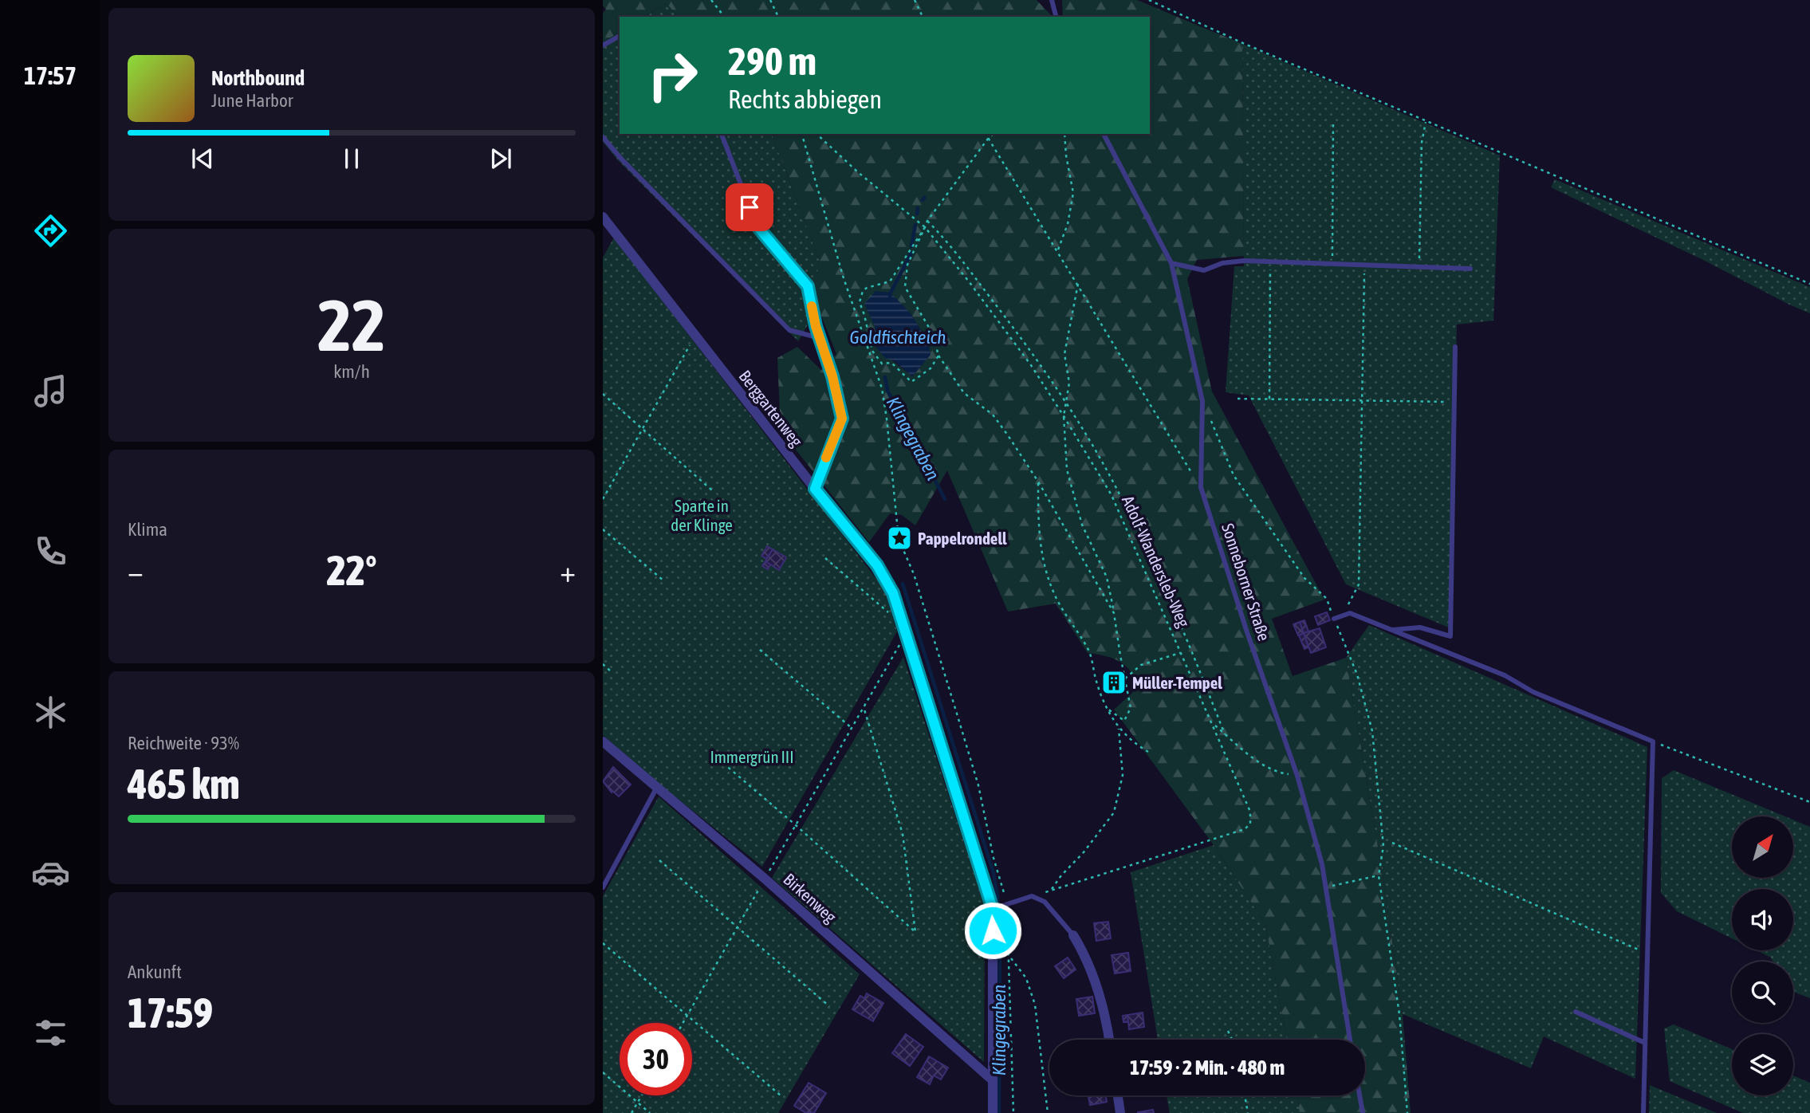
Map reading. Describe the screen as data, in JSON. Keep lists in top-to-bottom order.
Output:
{
  "streets": {
    "street": ["Berggartenweg", "Birkenweg"],
    "lane": ["Sonneborner Straße"],
    "path": ["Adolf-Wandersleb-Weg"]
  },
  "crossings": [
    ["Berggartenweg", "Birkenweg"]
  ],
  "water": ["Goldfischteich", "Klingegraben"],
  "parks": ["Sparte in der Klinge", "Immergrün III"],
  "places": {
    "place": ["Pappelrondell"],
    "building": ["Müller-Tempel"]
  },
  "north": "top right",
  "page": {
    "tabs": "17:57",
    "turn": ["290 m", "Rechts abbiegen"],
    "song": ["Northbound", "June Harbor"],
    "tile": [
      ["22", "km/h"],
      "Klima",
      ["Reichweite · 93%", "465 km"],
      ["Ankunft", "17:59"]
    ],
    "heat": ["−", "22°", "+"],
    "limit": "30",
    "trip": "17:59 · 2 Min. · 480 m"
  }
}
